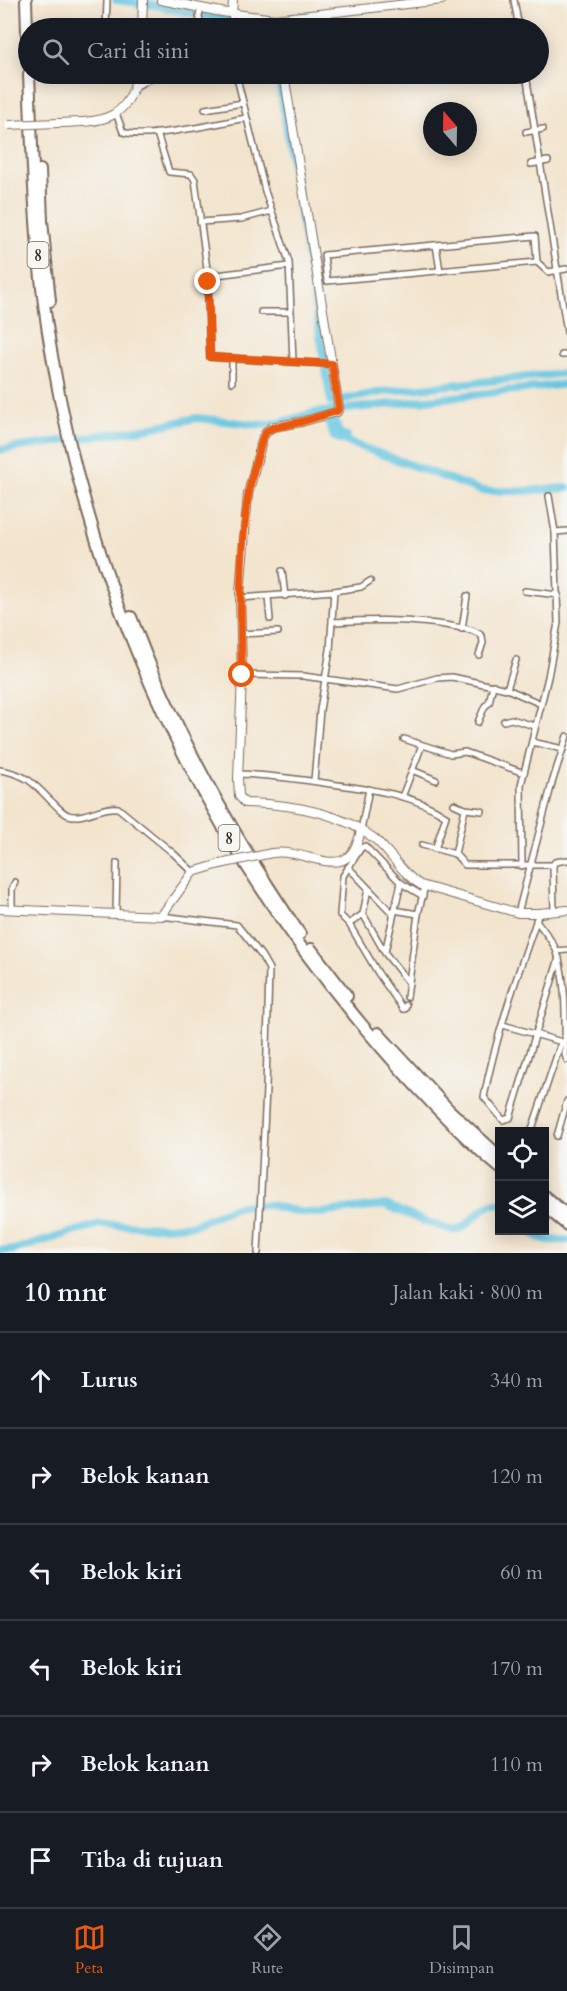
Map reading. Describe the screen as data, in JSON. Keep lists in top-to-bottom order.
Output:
{
  "streets": {
    "highway": ["8"]
  },
  "north": "top",
  "page": {
    "search": "Cari di sini",
    "heading": ["10 mnt", "Jalan kaki · 800 m"],
    "list": [
      ["Lurus", "340 m"],
      ["Belok kanan", "120 m"],
      ["Belok kiri", "60 m"],
      ["Belok kiri", "170 m"],
      ["Belok kanan", "110 m"],
      "Tiba di tujuan"
    ],
    "nav": ["Peta", "Rute", "Disimpan"]
  }
}
